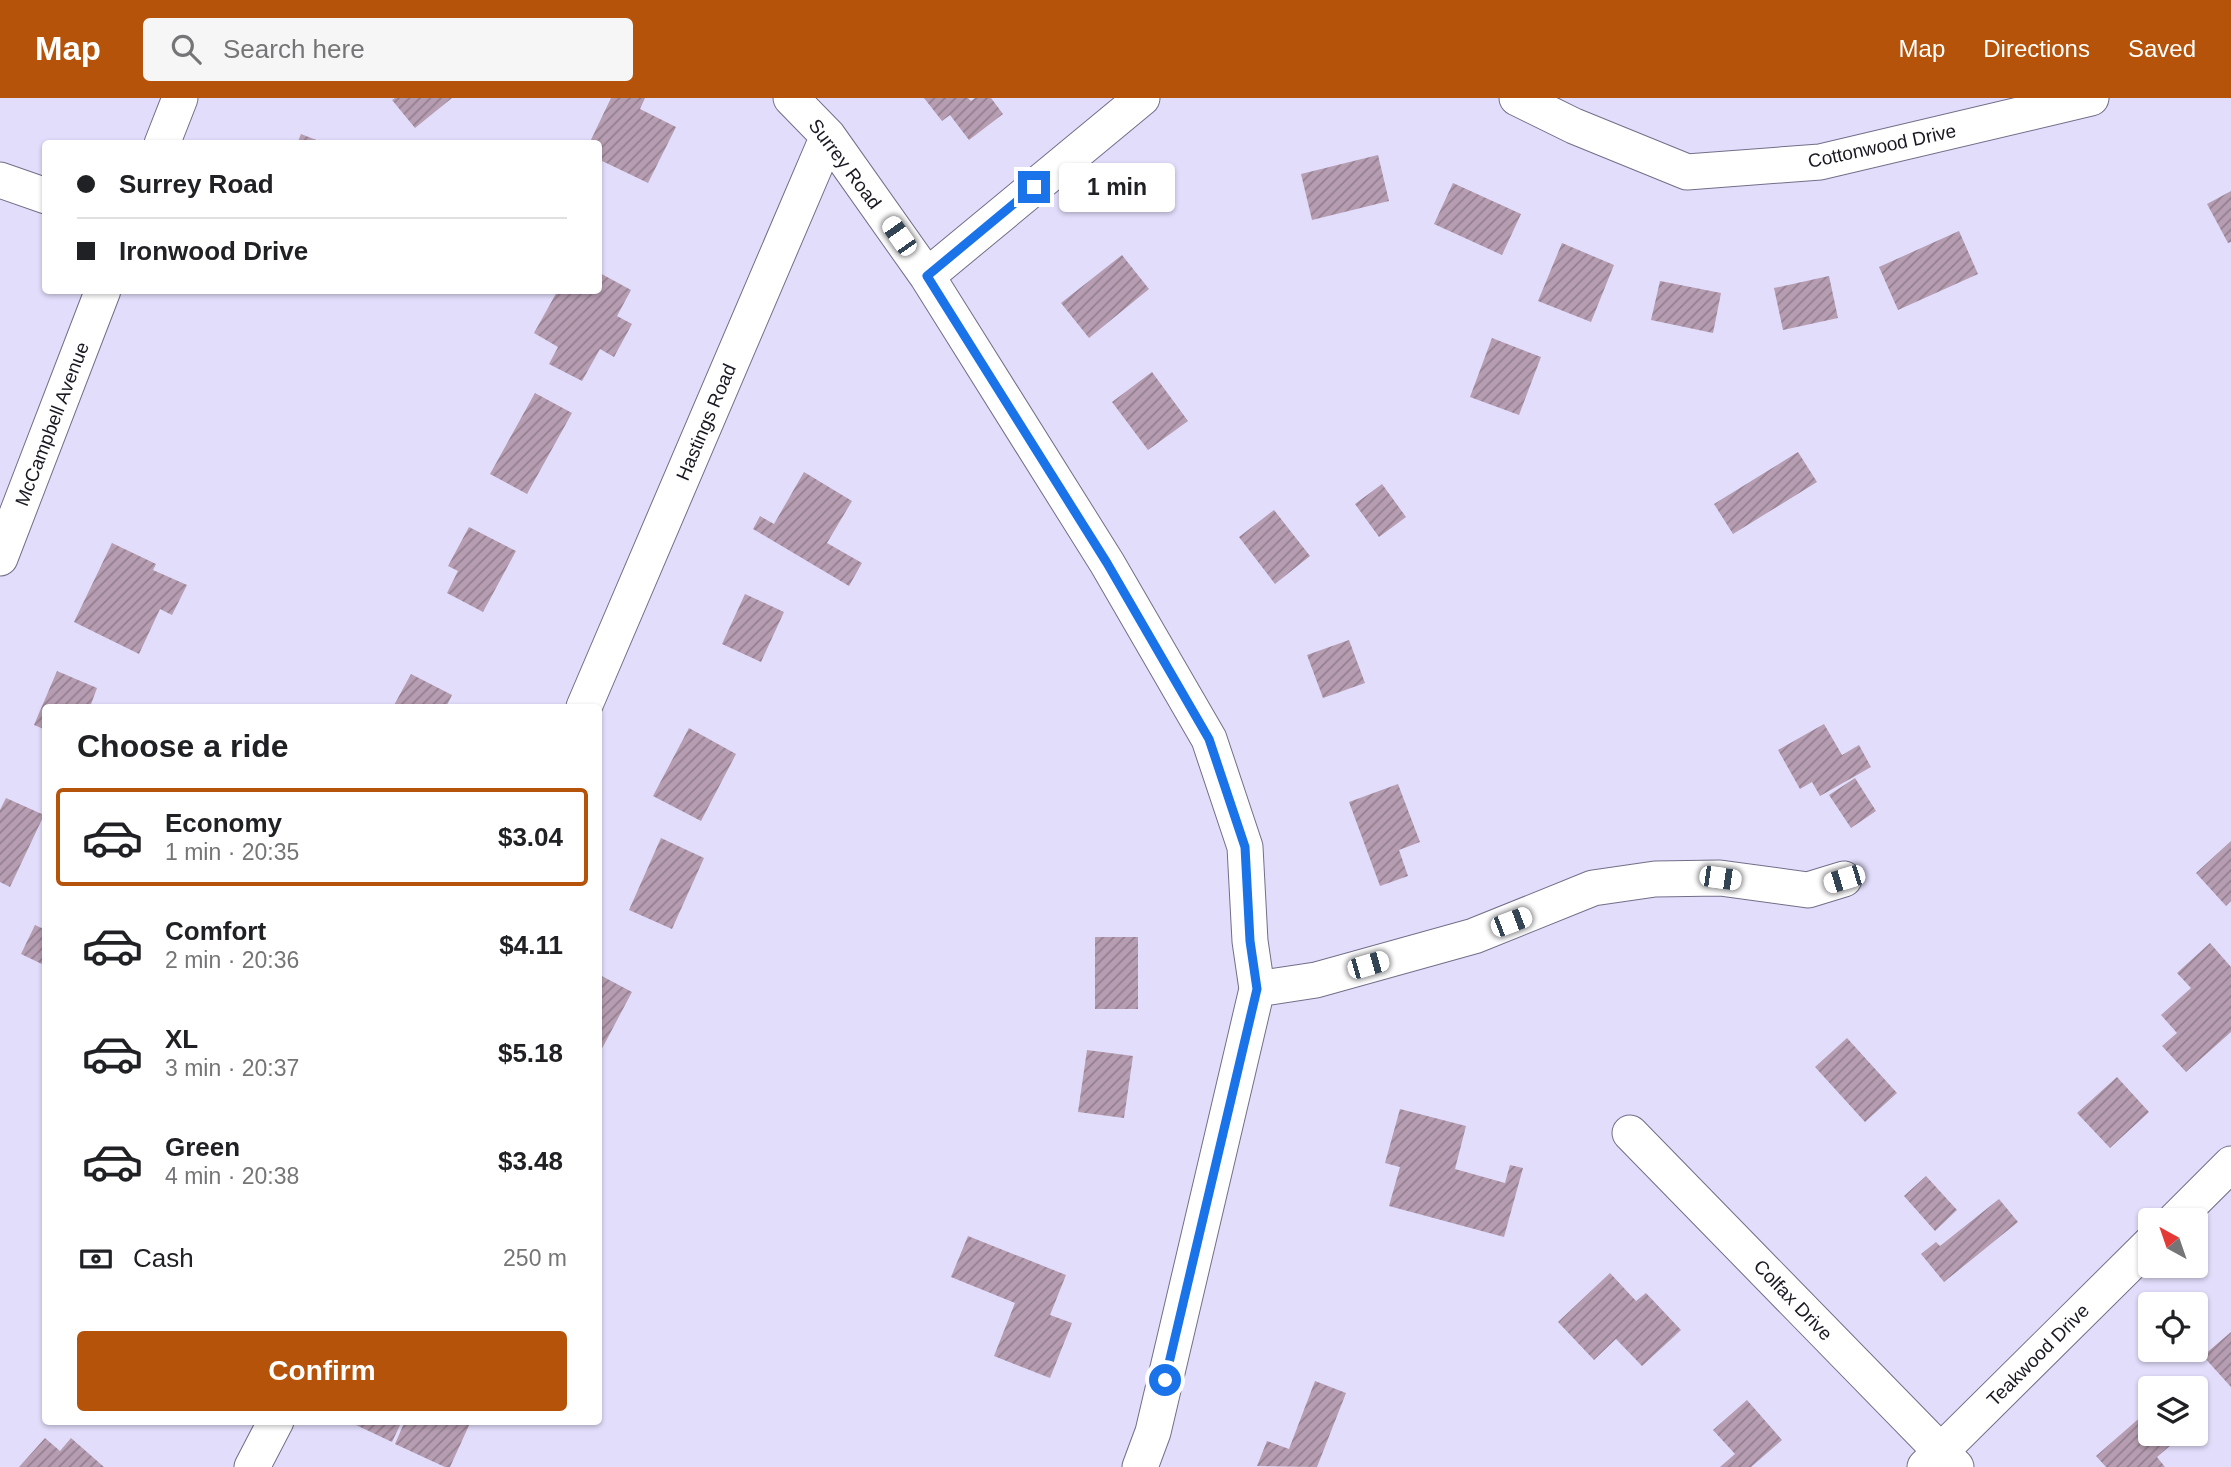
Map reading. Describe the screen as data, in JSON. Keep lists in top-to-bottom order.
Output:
{
  "streets": {
    "street": [
      "Cottonwood Drive",
      "Surrey Road",
      "Hastings Road",
      "McCampbell Avenue",
      "Colfax Drive",
      "Teakwood Drive"
    ]
  },
  "crossings": [
    ["Surrey Road", "Hastings Road"],
    ["Colfax Drive", "Teakwood Drive"]
  ],
  "north": "top left",
  "page": {
    "header": "Map",
    "search": "Search here",
    "nav": ["Map", "Directions", "Saved"],
    "banner": ["Surrey Road", "Ironwood Drive"],
    "bubble": "1 min",
    "heading": "Choose a ride",
    "list": [
      {
        "name": "Economy",
        "note": "1 min · 20:35",
        "value": "$3.04"
      },
      {
        "name": "Comfort",
        "note": "2 min · 20:36",
        "value": "$4.11"
      },
      {
        "name": "XL",
        "note": "3 min · 20:37",
        "value": "$5.18"
      },
      {
        "name": "Green",
        "note": "4 min · 20:38",
        "value": "$3.48"
      }
    ],
    "pay": ["Cash", "250 m"],
    "buttons": "Confirm"
  }
}
